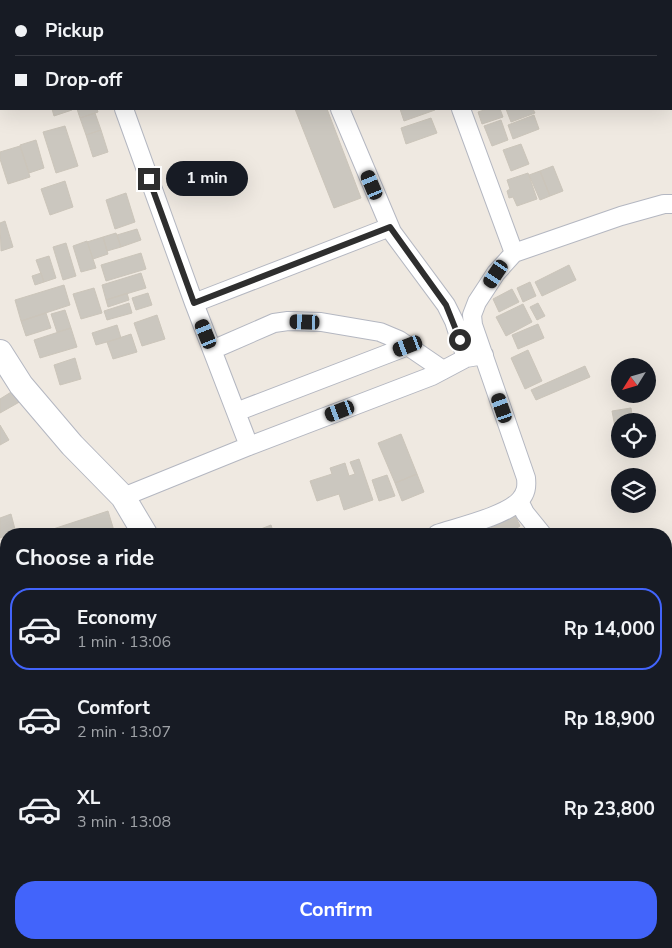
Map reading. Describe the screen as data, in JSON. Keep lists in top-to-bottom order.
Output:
{
  "north": "bottom left",
  "page": {
    "banner": ["Pickup", "Drop-off"],
    "bubble": "1 min",
    "heading": "Choose a ride",
    "list": [
      {
        "name": "Economy",
        "note": "1 min · 13:06",
        "value": "Rp 14,000"
      },
      {
        "name": "Comfort",
        "note": "2 min · 13:07",
        "value": "Rp 18,900"
      },
      {
        "name": "XL",
        "note": "3 min · 13:08",
        "value": "Rp 23,800"
      }
    ],
    "buttons": "Confirm"
  }
}
